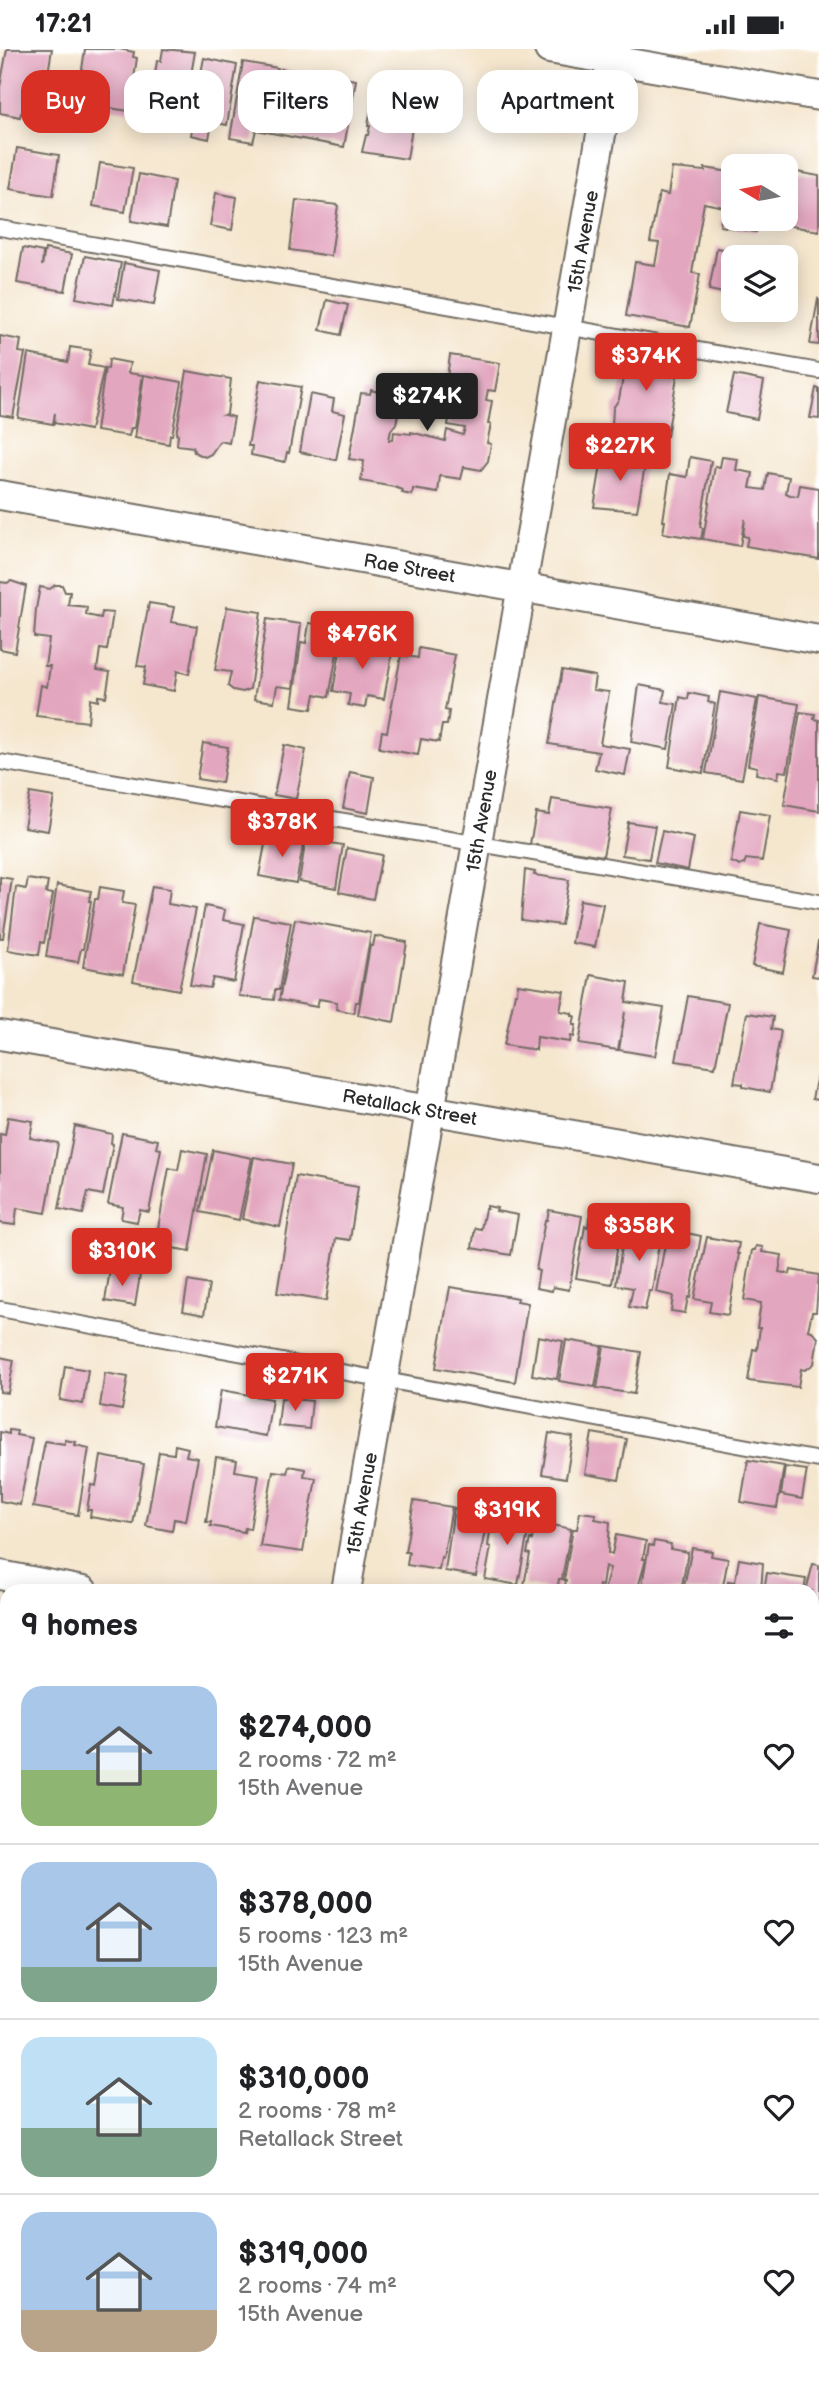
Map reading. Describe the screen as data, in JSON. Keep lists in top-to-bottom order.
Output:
{
  "streets": {
    "street": ["15th Avenue", "Rae Street", "Retallack Street"]
  },
  "crossings": [
    ["15th Avenue", "Rae Street"],
    ["15th Avenue", "Retallack Street"]
  ],
  "north": "left",
  "page": {
    "status": "17:21",
    "chip": [
      "Buy",
      "Rent",
      "Filters",
      "New",
      "Apartment"
    ],
    "price": [
      "$374K",
      "$274K",
      "$227K",
      "$476K",
      "$378K",
      "$358K",
      "$310K",
      "$271K",
      "$319K"
    ],
    "heading": "9 homes",
    "list": [
      {
        "name": "$274,000",
        "note": "2 rooms · 72 m² · 15th Avenue"
      },
      {
        "name": "$378,000",
        "note": "5 rooms · 123 m² · 15th Avenue"
      },
      {
        "name": "$310,000",
        "note": "2 rooms · 78 m² · Retallack Street"
      },
      {
        "name": "$319,000",
        "note": "2 rooms · 74 m² · 15th Avenue"
      }
    ]
  }
}
